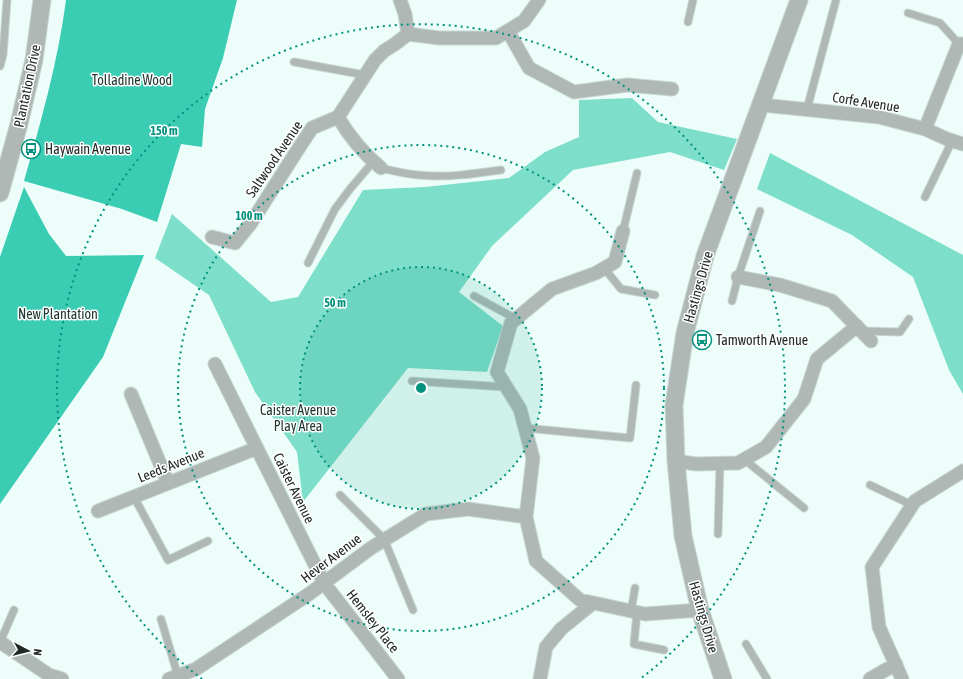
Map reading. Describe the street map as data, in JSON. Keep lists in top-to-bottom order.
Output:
{
  "streets": {
    "street": [
      "Plantation Drive",
      "Corfe Avenue",
      "Saltwood Avenue",
      "Hastings Drive",
      "Leeds Avenue",
      "Caister Avenue",
      "Hever Avenue",
      "Hemsley Place"
    ]
  },
  "crossings": [
    ["Corfe Avenue", "Hastings Drive"],
    ["Leeds Avenue", "Caister Avenue"],
    ["Caister Avenue", "Hever Avenue"],
    ["Caister Avenue", "Hemsley Place"],
    ["Hever Avenue", "Hemsley Place"]
  ],
  "parks": ["Tolladine Wood", "New Plantation", "Caister Avenue Play Area"],
  "places": {
    "bus stop": ["Haywain Avenue", "Tamworth Avenue"]
  },
  "north": "right",
  "rings": ["150 m", "100 m", "50 m"]
}
